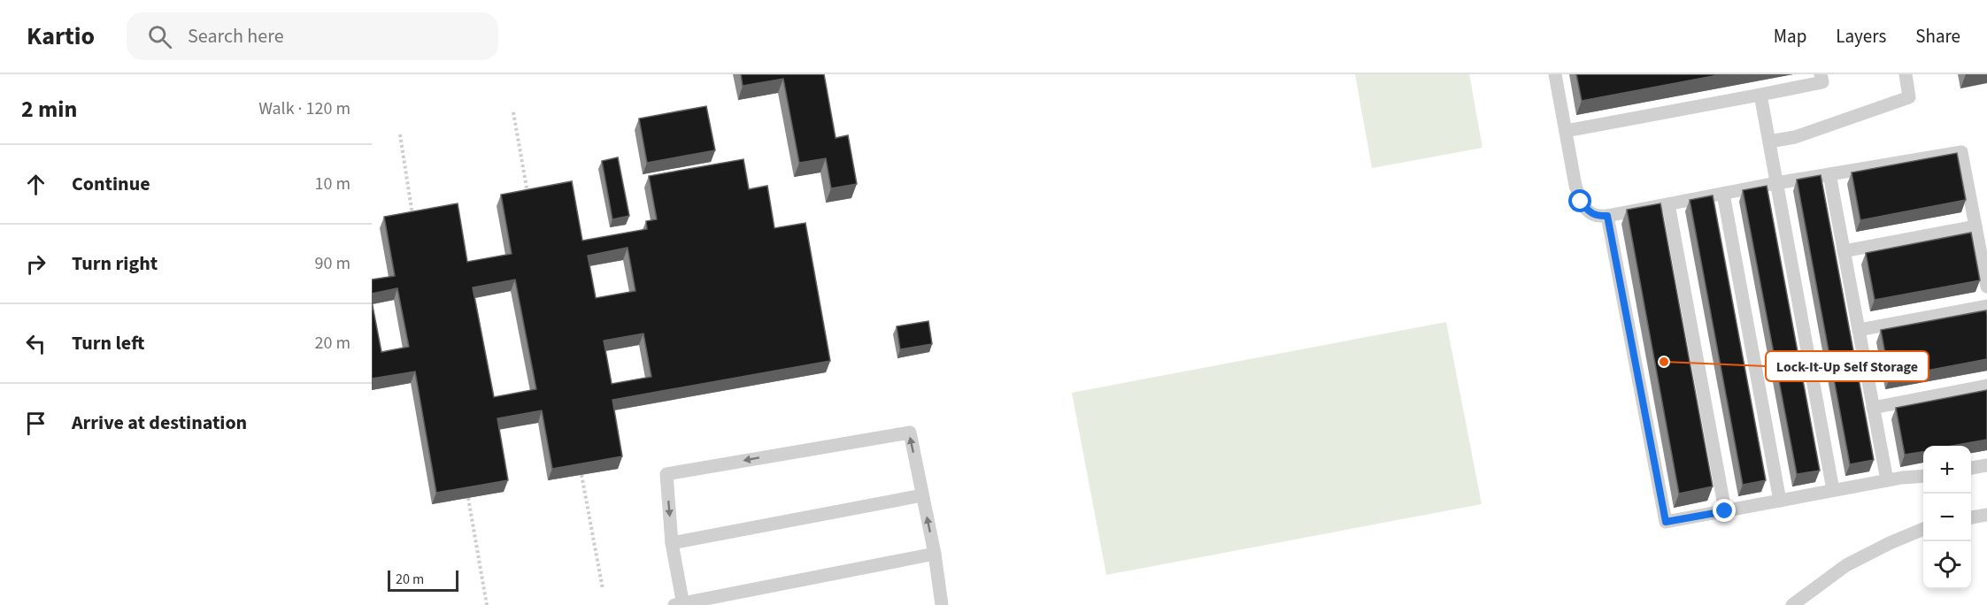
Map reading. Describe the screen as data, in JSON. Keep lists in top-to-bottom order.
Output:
{
  "places": ["Lock-It-Up Self Storage"],
  "scale_bar": "20 m",
  "page": {
    "header": "Kartio",
    "search": "Search here",
    "nav": ["Map", "Layers", "Share"],
    "heading": ["2 min", "Walk · 120 m"],
    "list": [
      ["Continue", "10 m"],
      ["Turn right", "90 m"],
      ["Turn left", "20 m"],
      "Arrive at destination"
    ],
    "map_buttons": ["+", "−"],
    "scale": "20 m"
  }
}
